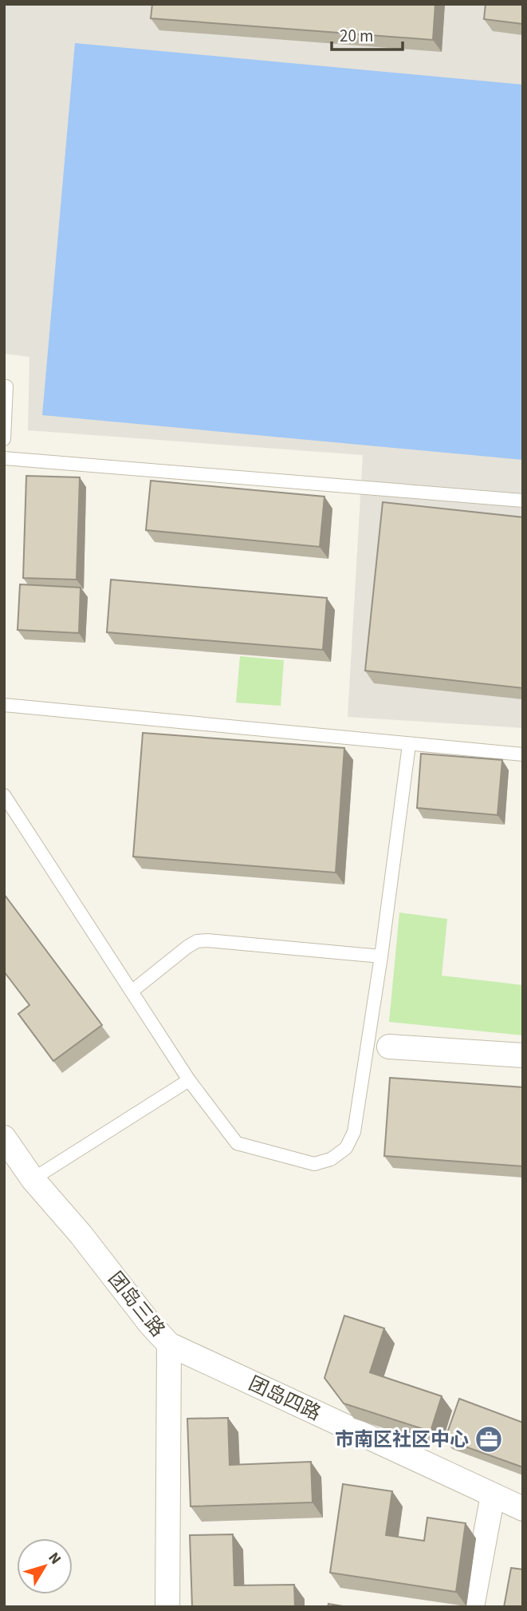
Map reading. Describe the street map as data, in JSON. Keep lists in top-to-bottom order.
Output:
{
  "streets": {
    "street": ["团岛三路", "团岛四路"]
  },
  "crossings": [
    ["团岛三路", "团岛四路"]
  ],
  "places": {
    "office": ["市南区社区中心"]
  },
  "scale_bar": "20 m",
  "north": "top right"
}
